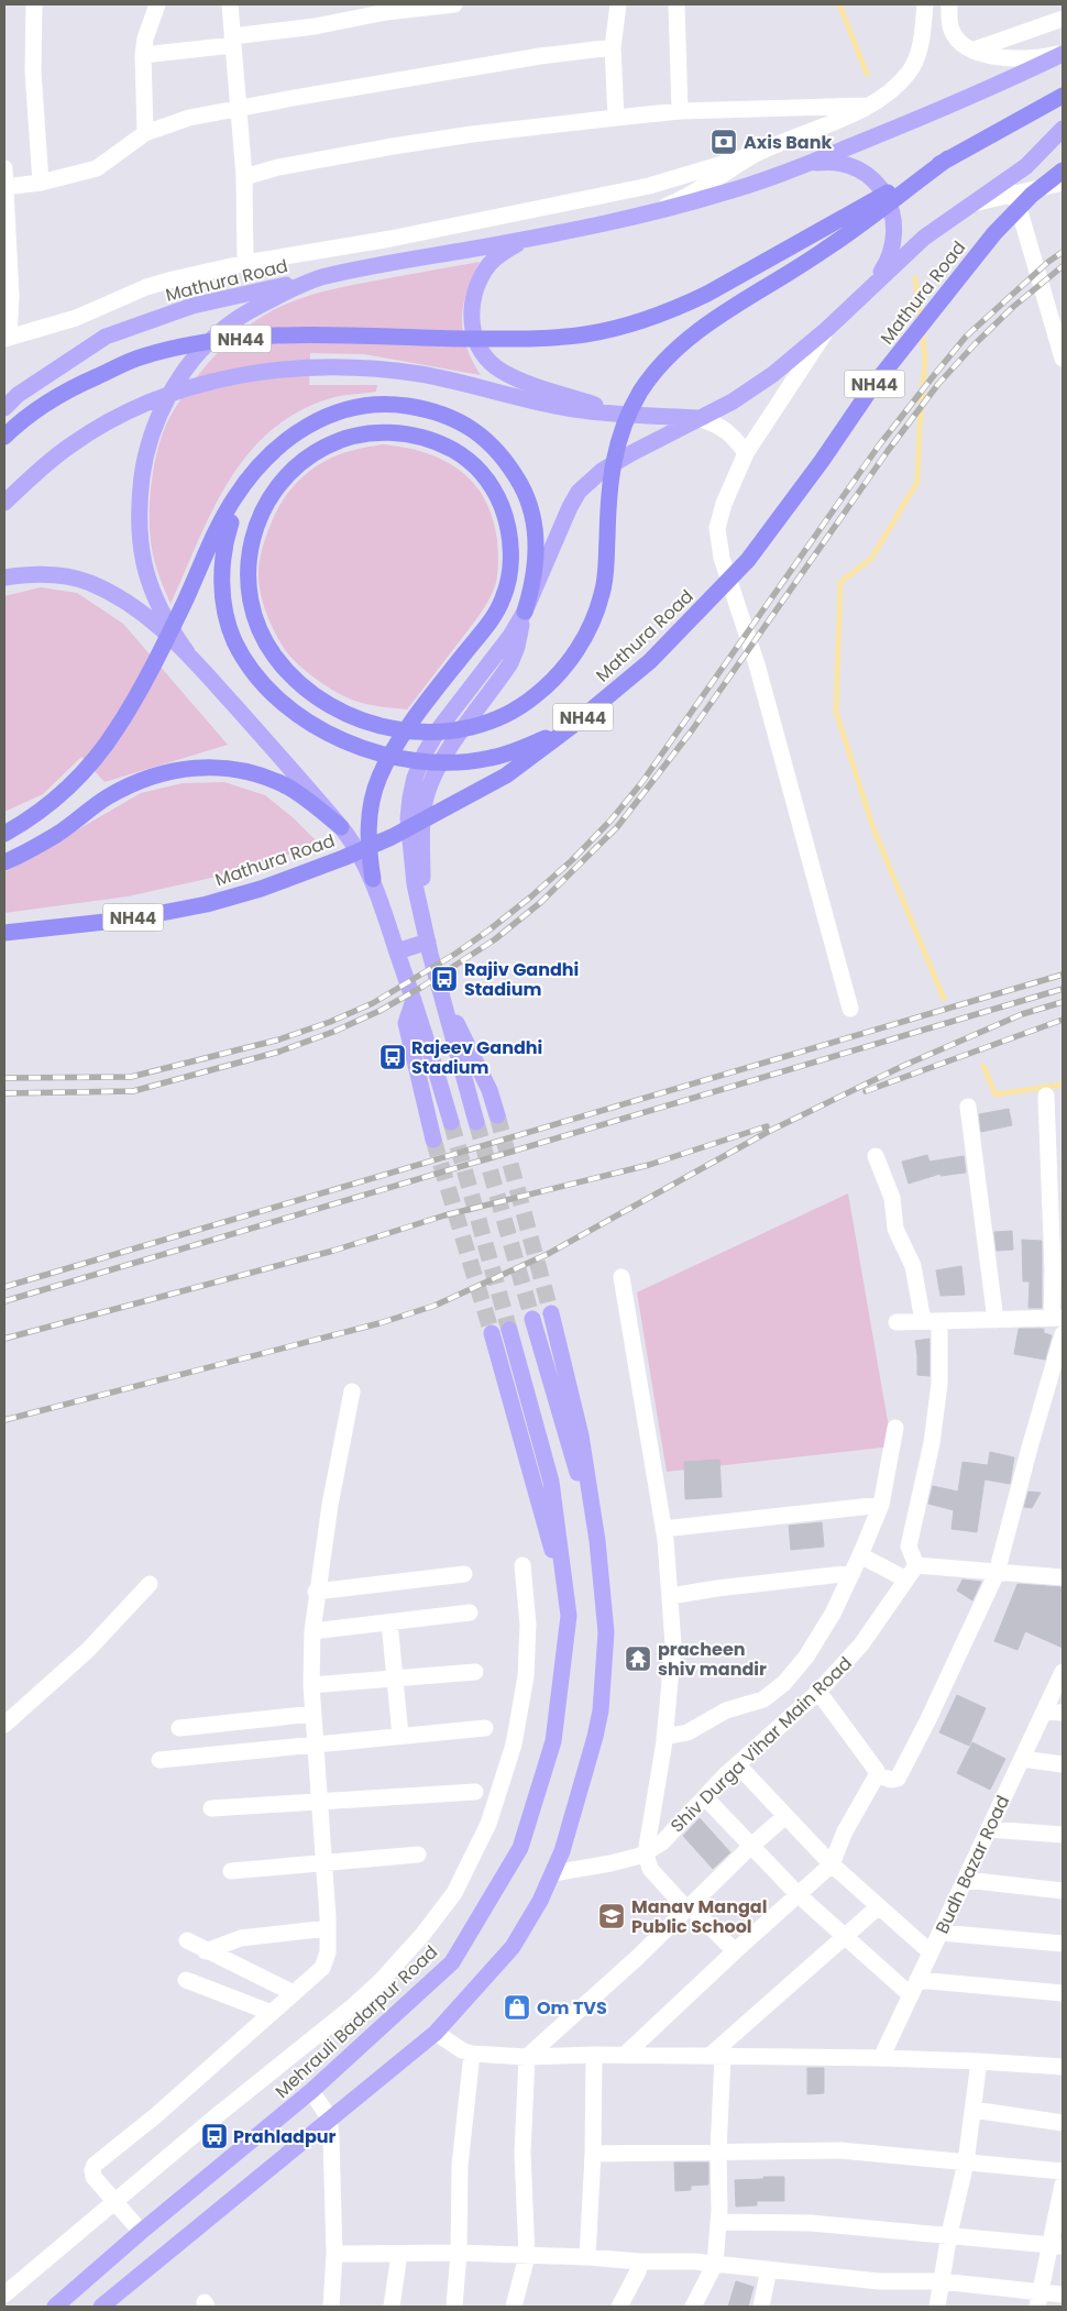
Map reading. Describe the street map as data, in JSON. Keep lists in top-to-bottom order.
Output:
{
  "streets": {
    "highway": ["Mathura Road", "NH44"],
    "main road": ["Mehrauli Badarpur Road"],
    "street": ["Shiv Durga Vihar Main Road", "Budh Bazar Road"]
  },
  "places": {
    "bank": ["Axis Bank"],
    "bus stop": ["Rajiv Gandhi Stadium", "Rajeev Gandhi Stadium", "Prahladpur"],
    "temple": ["pracheen shiv mandir"],
    "school or university": ["Manav Mangal Public School"],
    "shop": ["Om TVS"]
  }
}
